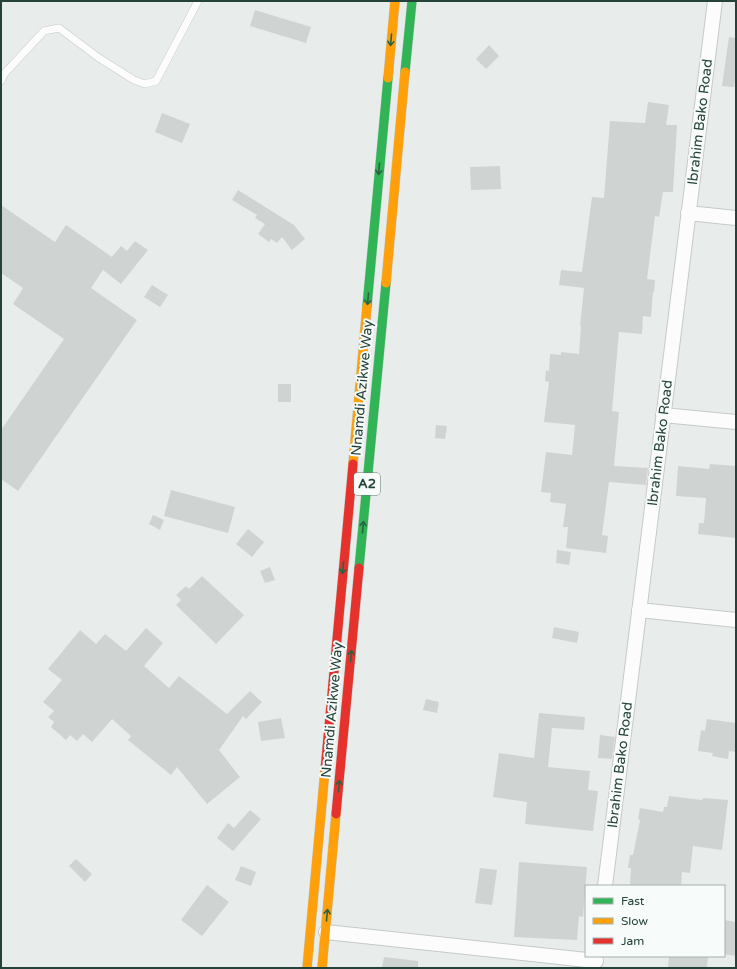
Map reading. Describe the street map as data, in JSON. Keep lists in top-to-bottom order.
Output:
{
  "streets": {
    "highway": ["Nnamdi Azikwe Way", "A2"],
    "street": ["Ibrahim Bako Road"]
  },
  "legend": ["Fast", "Slow", "Jam"]
}
